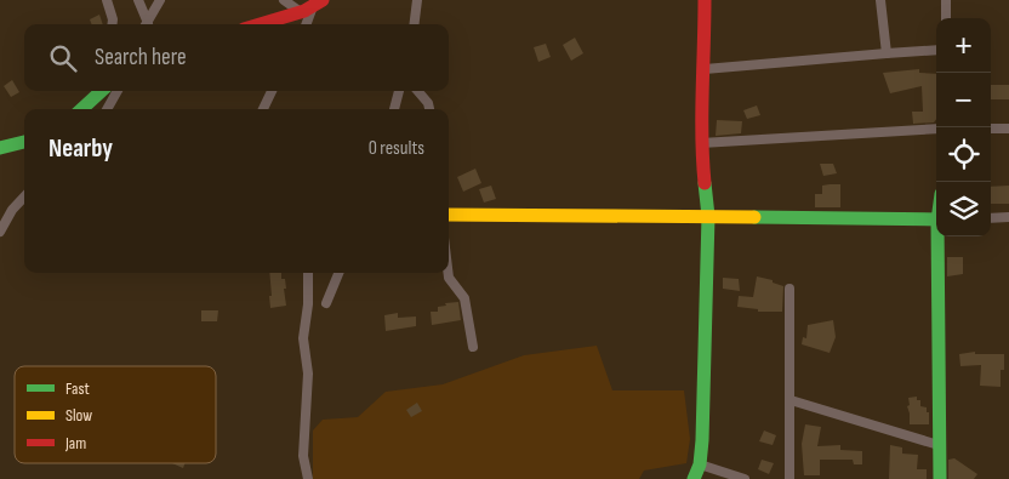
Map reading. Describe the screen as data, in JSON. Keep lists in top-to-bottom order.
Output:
{
  "legend": ["Fast", "Slow", "Jam"],
  "page": {
    "map_buttons": ["+", "−"],
    "search": "Search here",
    "heading": ["Nearby", "0 results"]
  }
}
